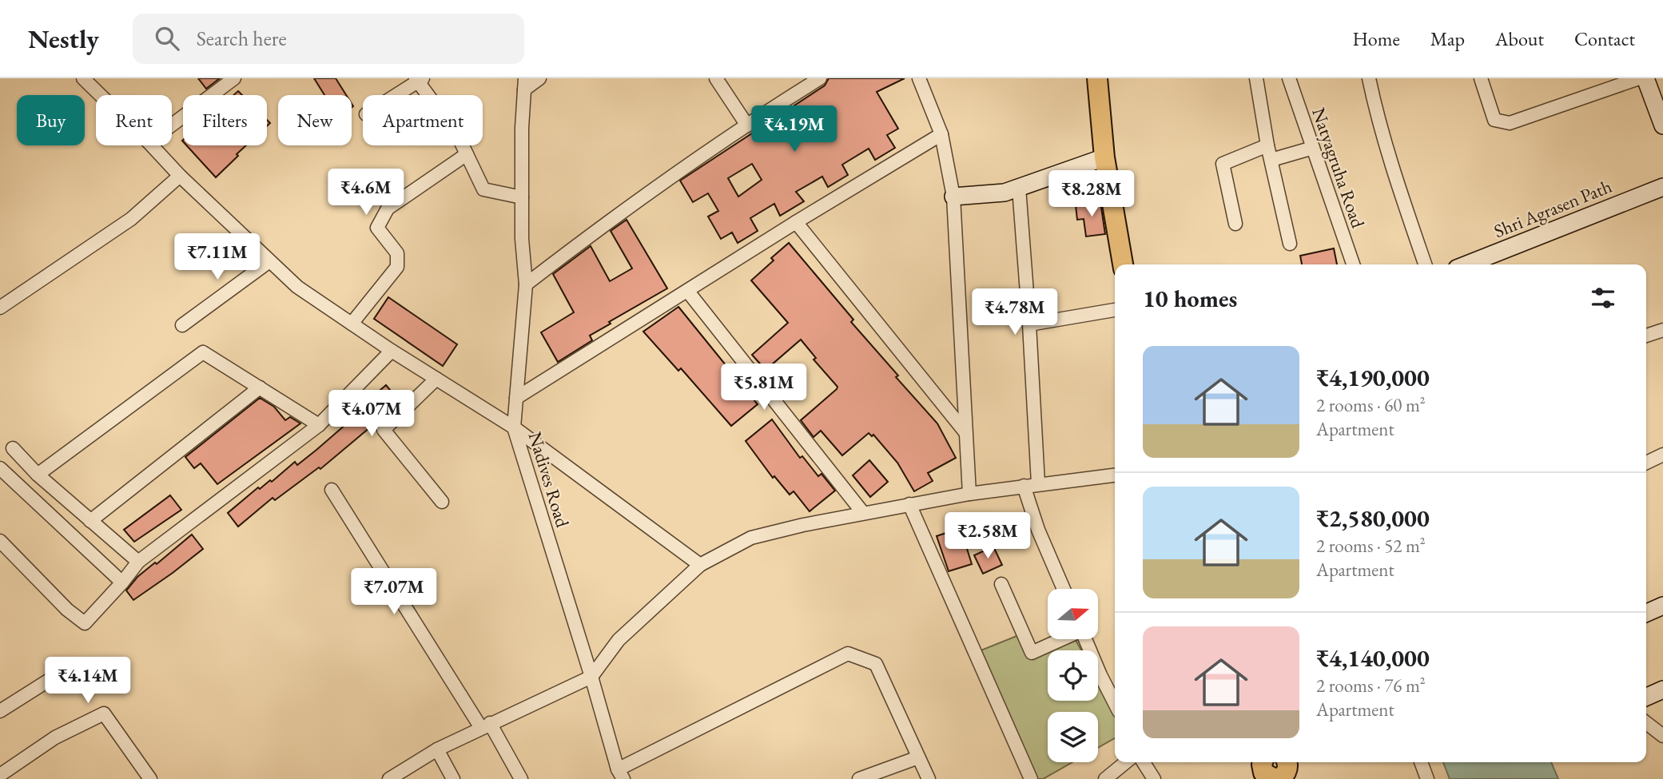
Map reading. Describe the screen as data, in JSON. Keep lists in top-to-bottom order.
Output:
{
  "streets": {
    "street": ["Natyagruha Road", "Shri Agrasen Path", "Nadives Road"]
  },
  "north": "right",
  "page": {
    "header": "Nestly",
    "search": "Search here",
    "nav": [
      "Home",
      "Map",
      "About",
      "Contact"
    ],
    "chip": [
      "Buy",
      "Rent",
      "Filters",
      "New",
      "Apartment"
    ],
    "price": [
      "₹4.19M",
      "₹4.6M",
      "₹8.28M",
      "₹7.11M",
      "₹4.78M",
      "₹5.81M",
      "₹4.07M",
      "₹2.58M",
      "₹7.07M",
      "₹4.14M"
    ],
    "heading": "10 homes",
    "list": [
      {
        "name": "₹4,190,000",
        "note": "2 rooms · 60 m² · Apartment"
      },
      {
        "name": "₹2,580,000",
        "note": "2 rooms · 52 m² · Apartment"
      },
      {
        "name": "₹4,140,000",
        "note": "2 rooms · 76 m² · Apartment"
      }
    ]
  }
}
